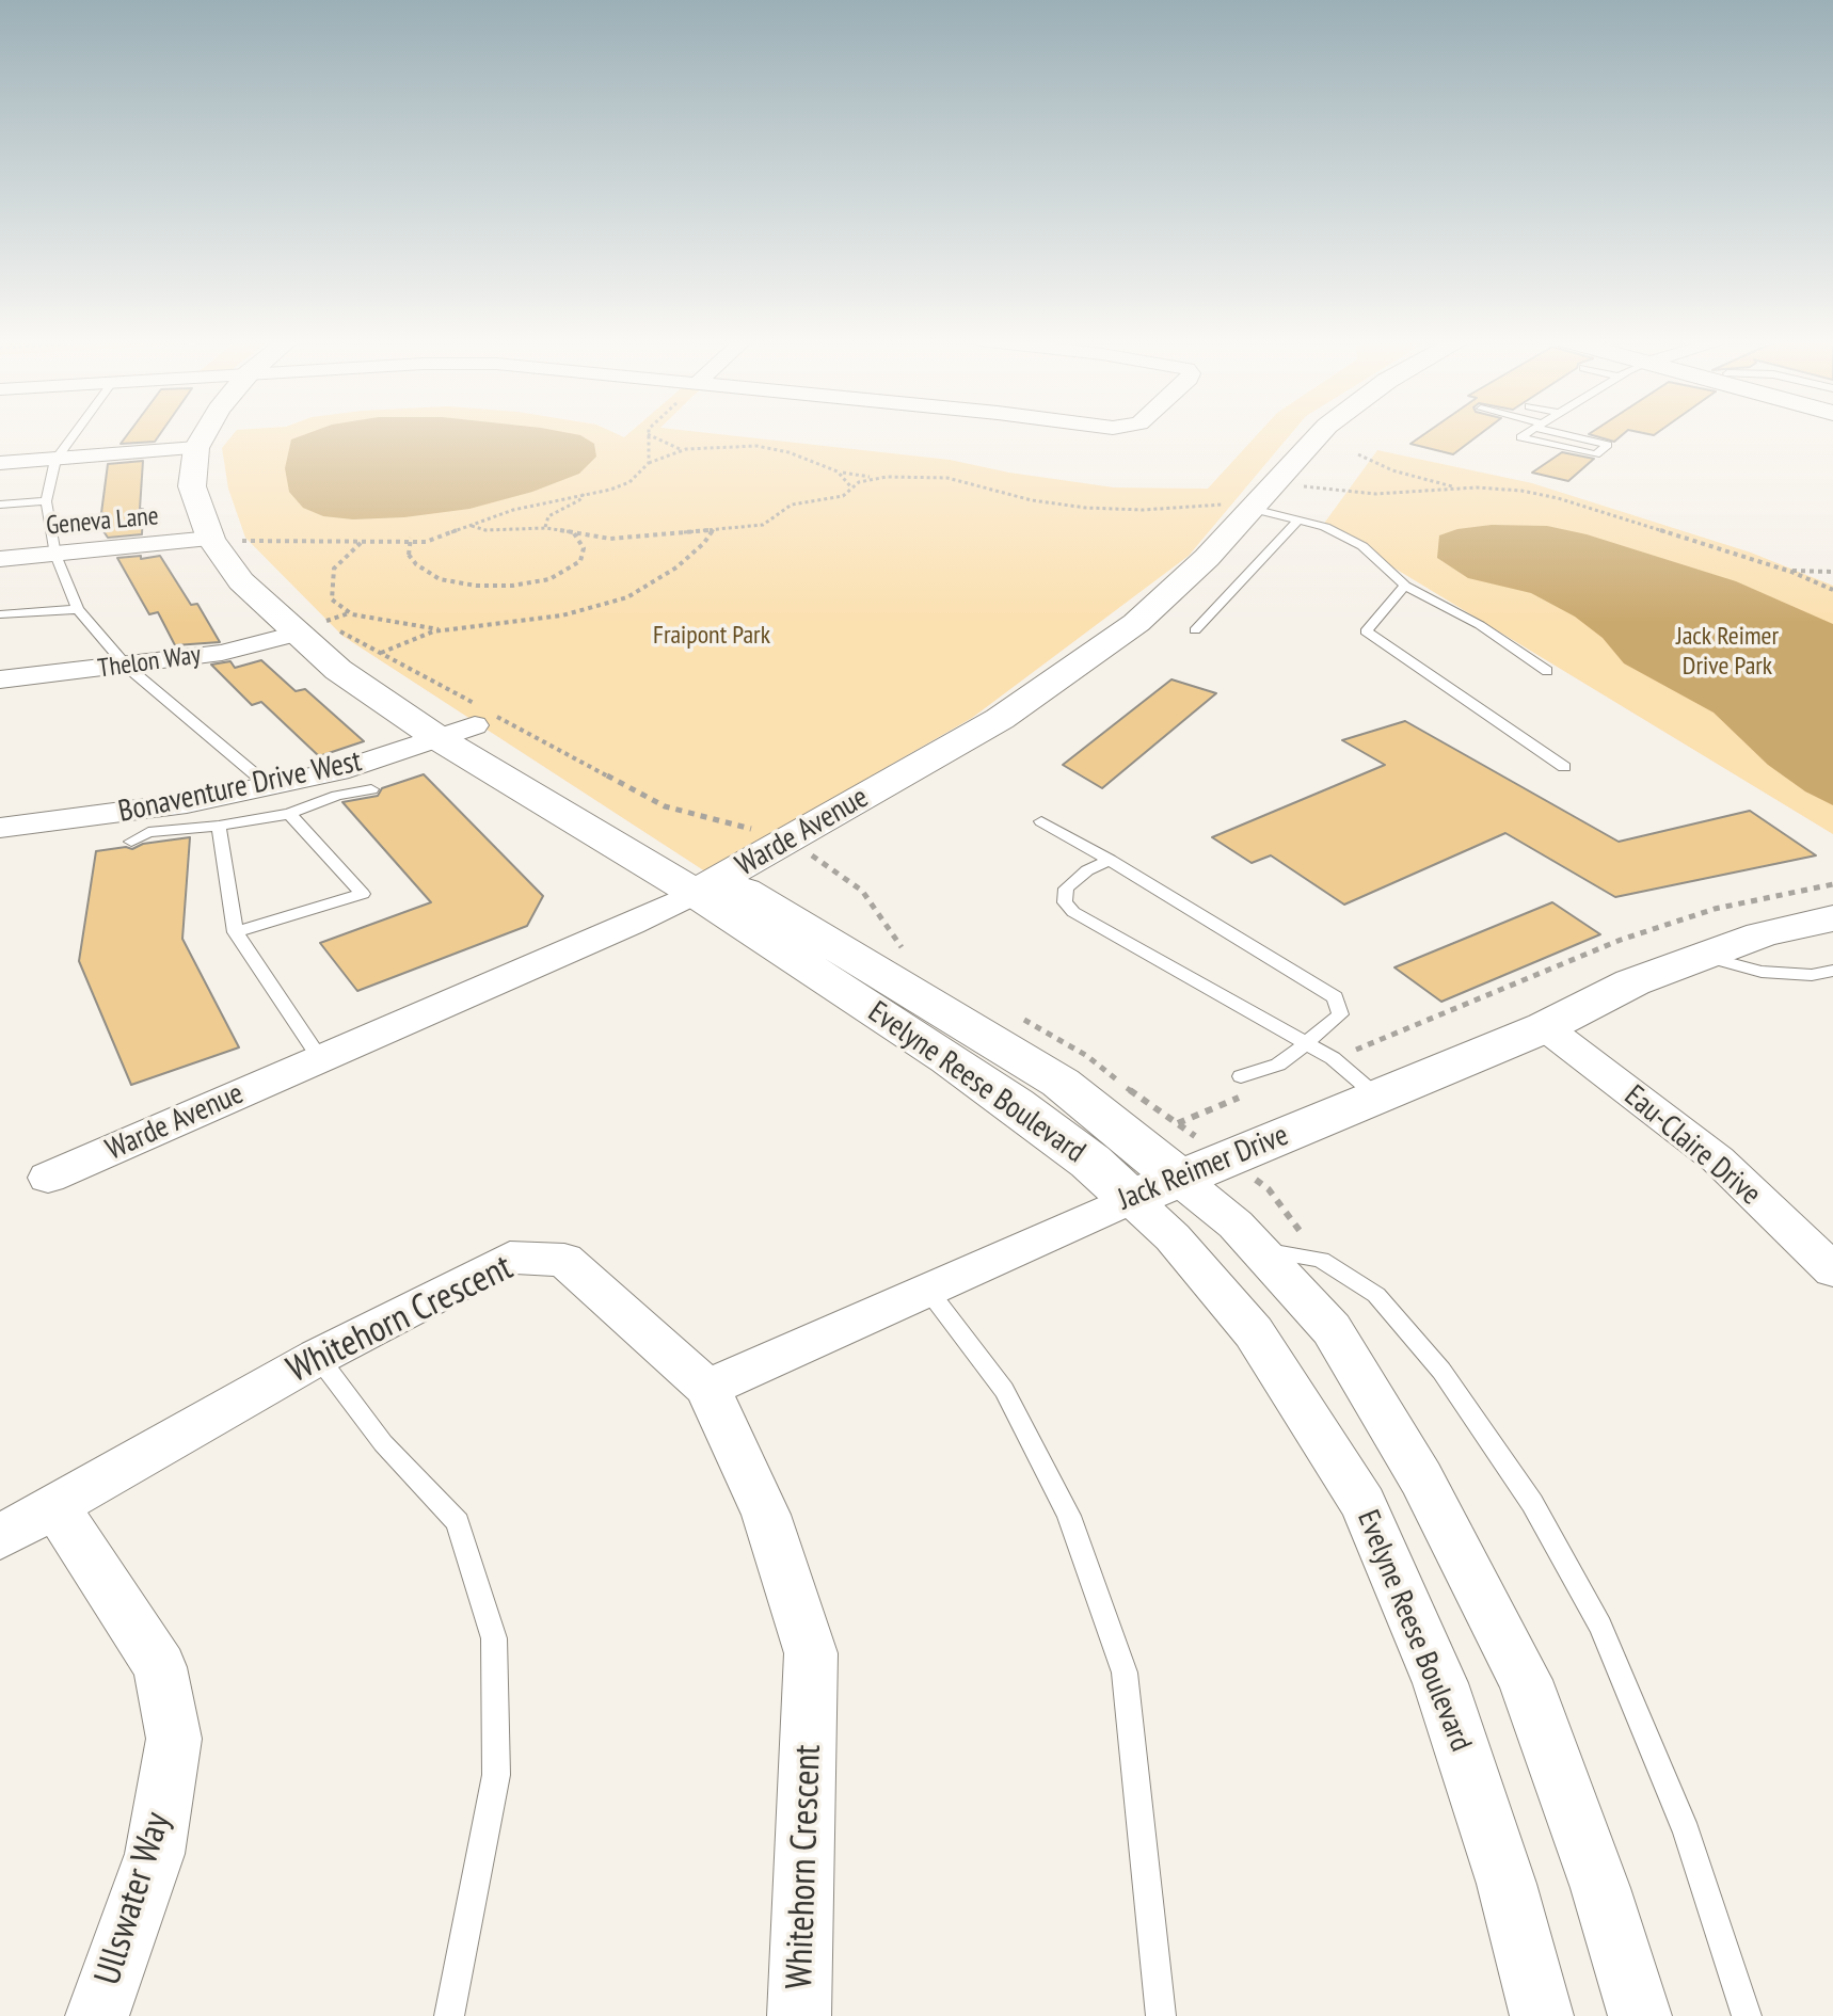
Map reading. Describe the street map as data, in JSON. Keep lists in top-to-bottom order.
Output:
{
  "streets": {
    "street": [
      "Geneva Lane",
      "Thelon Way",
      "Bonaventure Drive West",
      "Warde Avenue",
      "Evelyne Reese Boulevard",
      "Eau-Claire Drive",
      "Jack Reimer Drive",
      "Whitehorn Crescent",
      "Ullswater Way"
    ]
  },
  "crossings": [
    ["Geneva Lane", "Evelyne Reese Boulevard"],
    ["Thelon Way", "Evelyne Reese Boulevard"],
    ["Bonaventure Drive West", "Evelyne Reese Boulevard"],
    ["Warde Avenue", "Evelyne Reese Boulevard"],
    ["Evelyne Reese Boulevard", "Jack Reimer Drive"],
    ["Eau-Claire Drive", "Jack Reimer Drive"],
    ["Jack Reimer Drive", "Whitehorn Crescent"],
    ["Whitehorn Crescent", "Ullswater Way"]
  ],
  "parks": ["Fraipont Park", "Jack Reimer Drive Park"]
}
